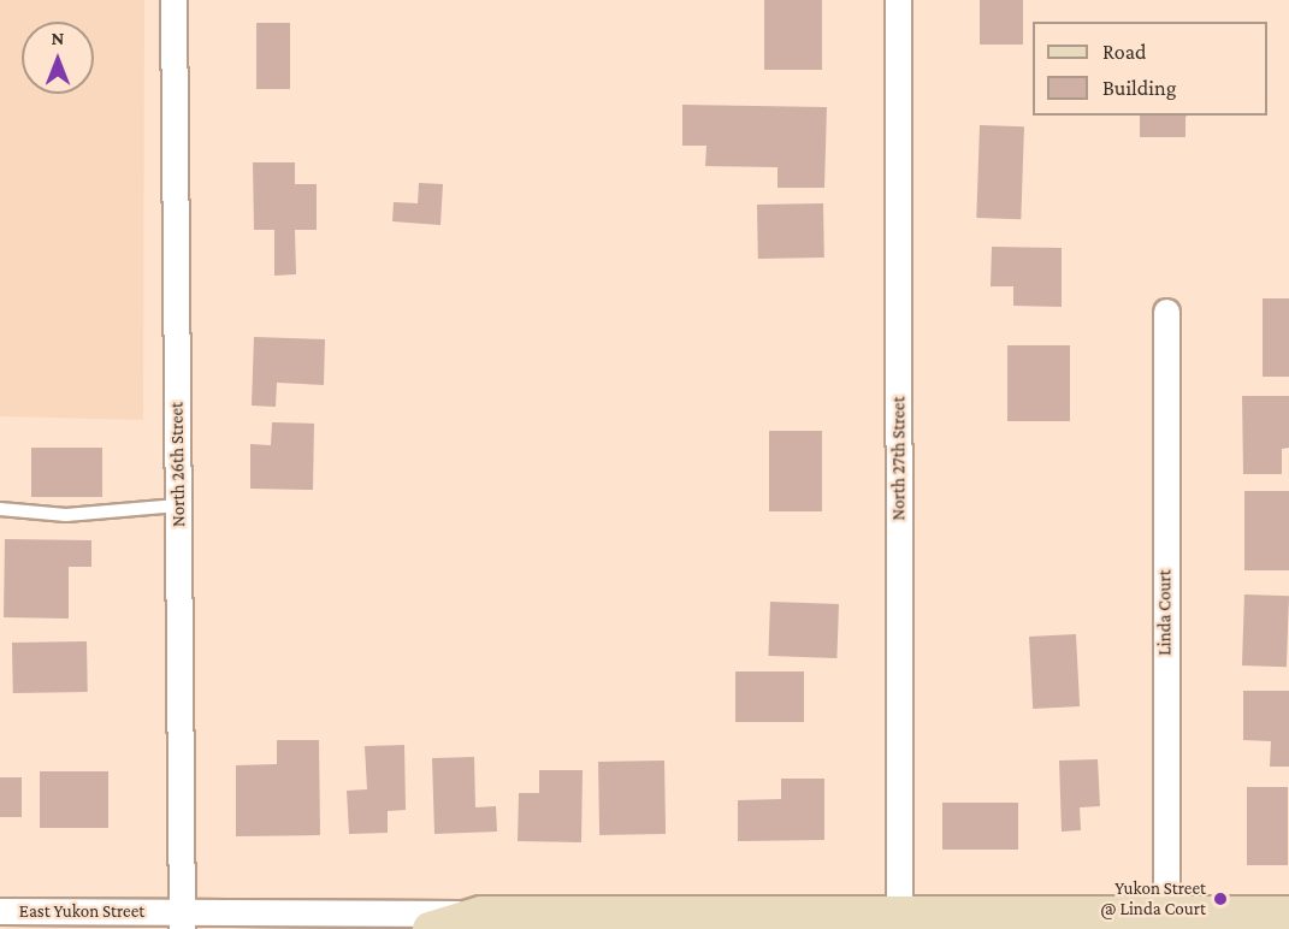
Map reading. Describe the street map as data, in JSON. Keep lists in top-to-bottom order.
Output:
{
  "streets": {
    "street": [
      "North 27th Street",
      "North 26th Street",
      "Linda Court",
      "East Yukon Street"
    ]
  },
  "crossings": [
    ["North 27th Street", "East Yukon Street"],
    ["North 26th Street", "East Yukon Street"],
    ["Linda Court", "East Yukon Street"]
  ],
  "places": ["Yukon Street @ Linda Court"],
  "legend": ["Road", "Building"],
  "north": "top"
}
